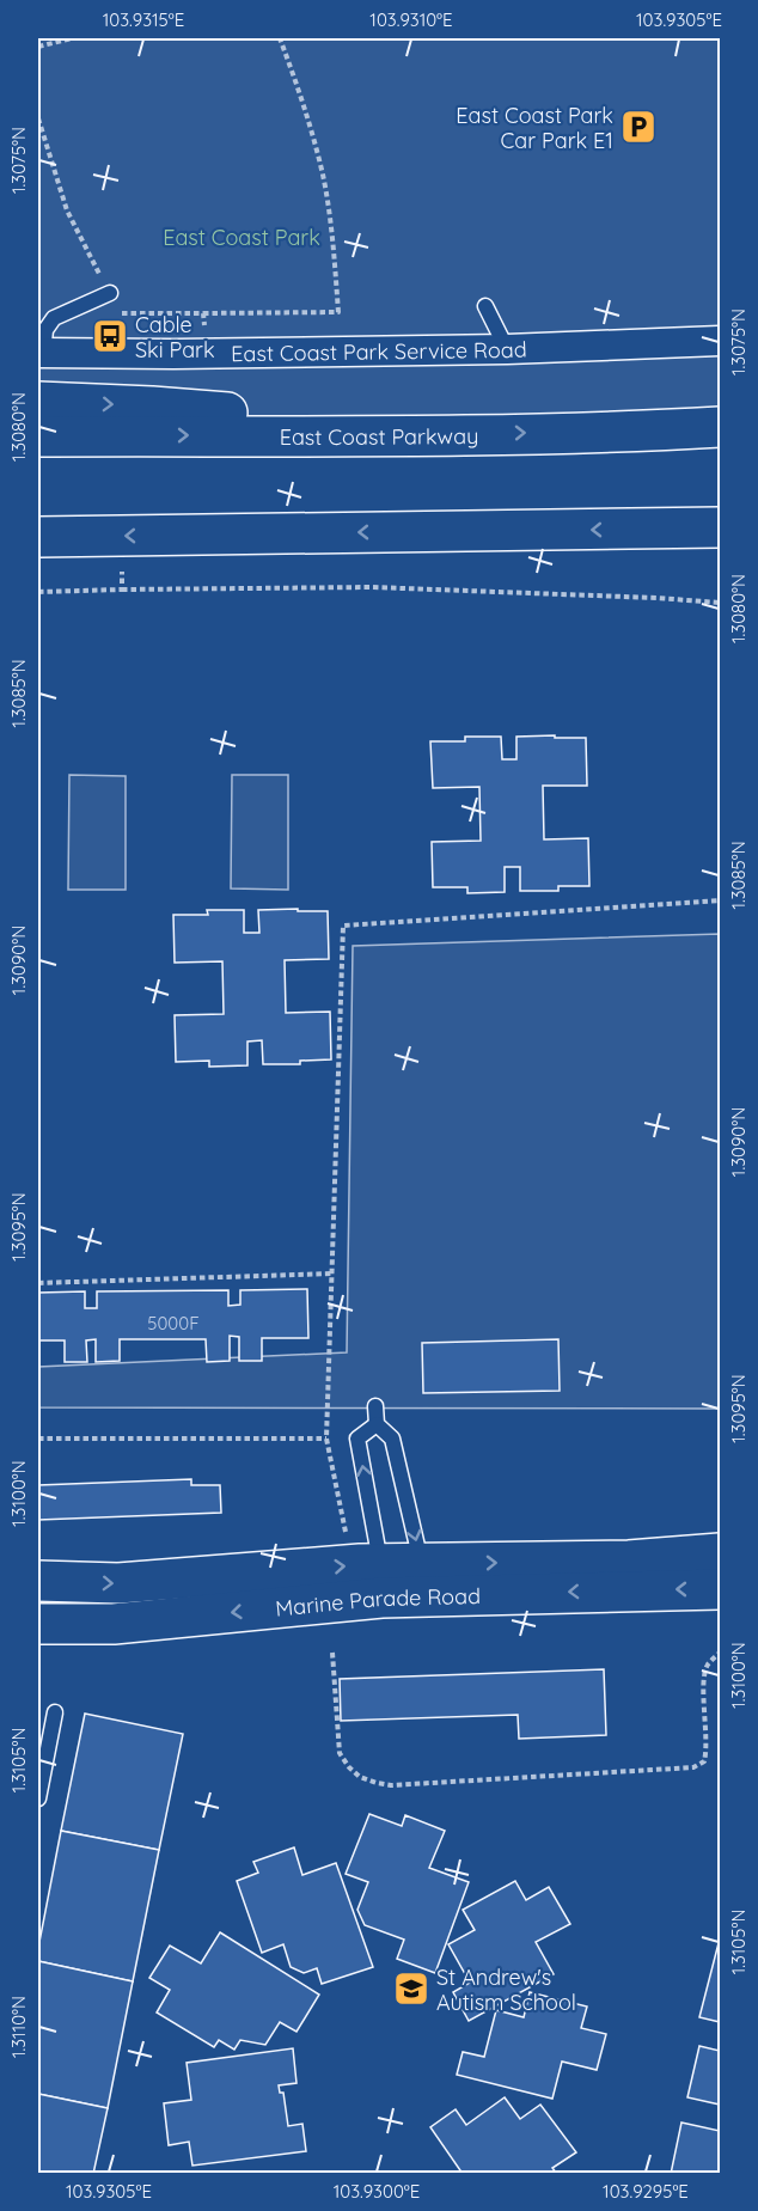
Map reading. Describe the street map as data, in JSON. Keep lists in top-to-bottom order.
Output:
{
  "streets": {
    "main road": ["East Coast Parkway", "Marine Parade Road"],
    "street": ["East Coast Park Service Road"]
  },
  "parks": ["East Coast Park"],
  "places": {
    "parking": ["East Coast Park Car Park E1"],
    "bus stop": ["Cable Ski Park"],
    "school or university": ["St Andrew's Autism School"]
  },
  "house_numbers": ["5000F"],
  "coordinates": [
    "103.9315°E",
    "103.9310°E",
    "103.9305°E",
    "1.3075°N",
    "1.3080°N",
    "1.3085°N",
    "1.3090°N",
    "1.3095°N",
    "1.3100°N",
    "1.3105°N",
    "1.3110°N",
    "103.9300°E",
    "103.9295°E"
  ]
}
